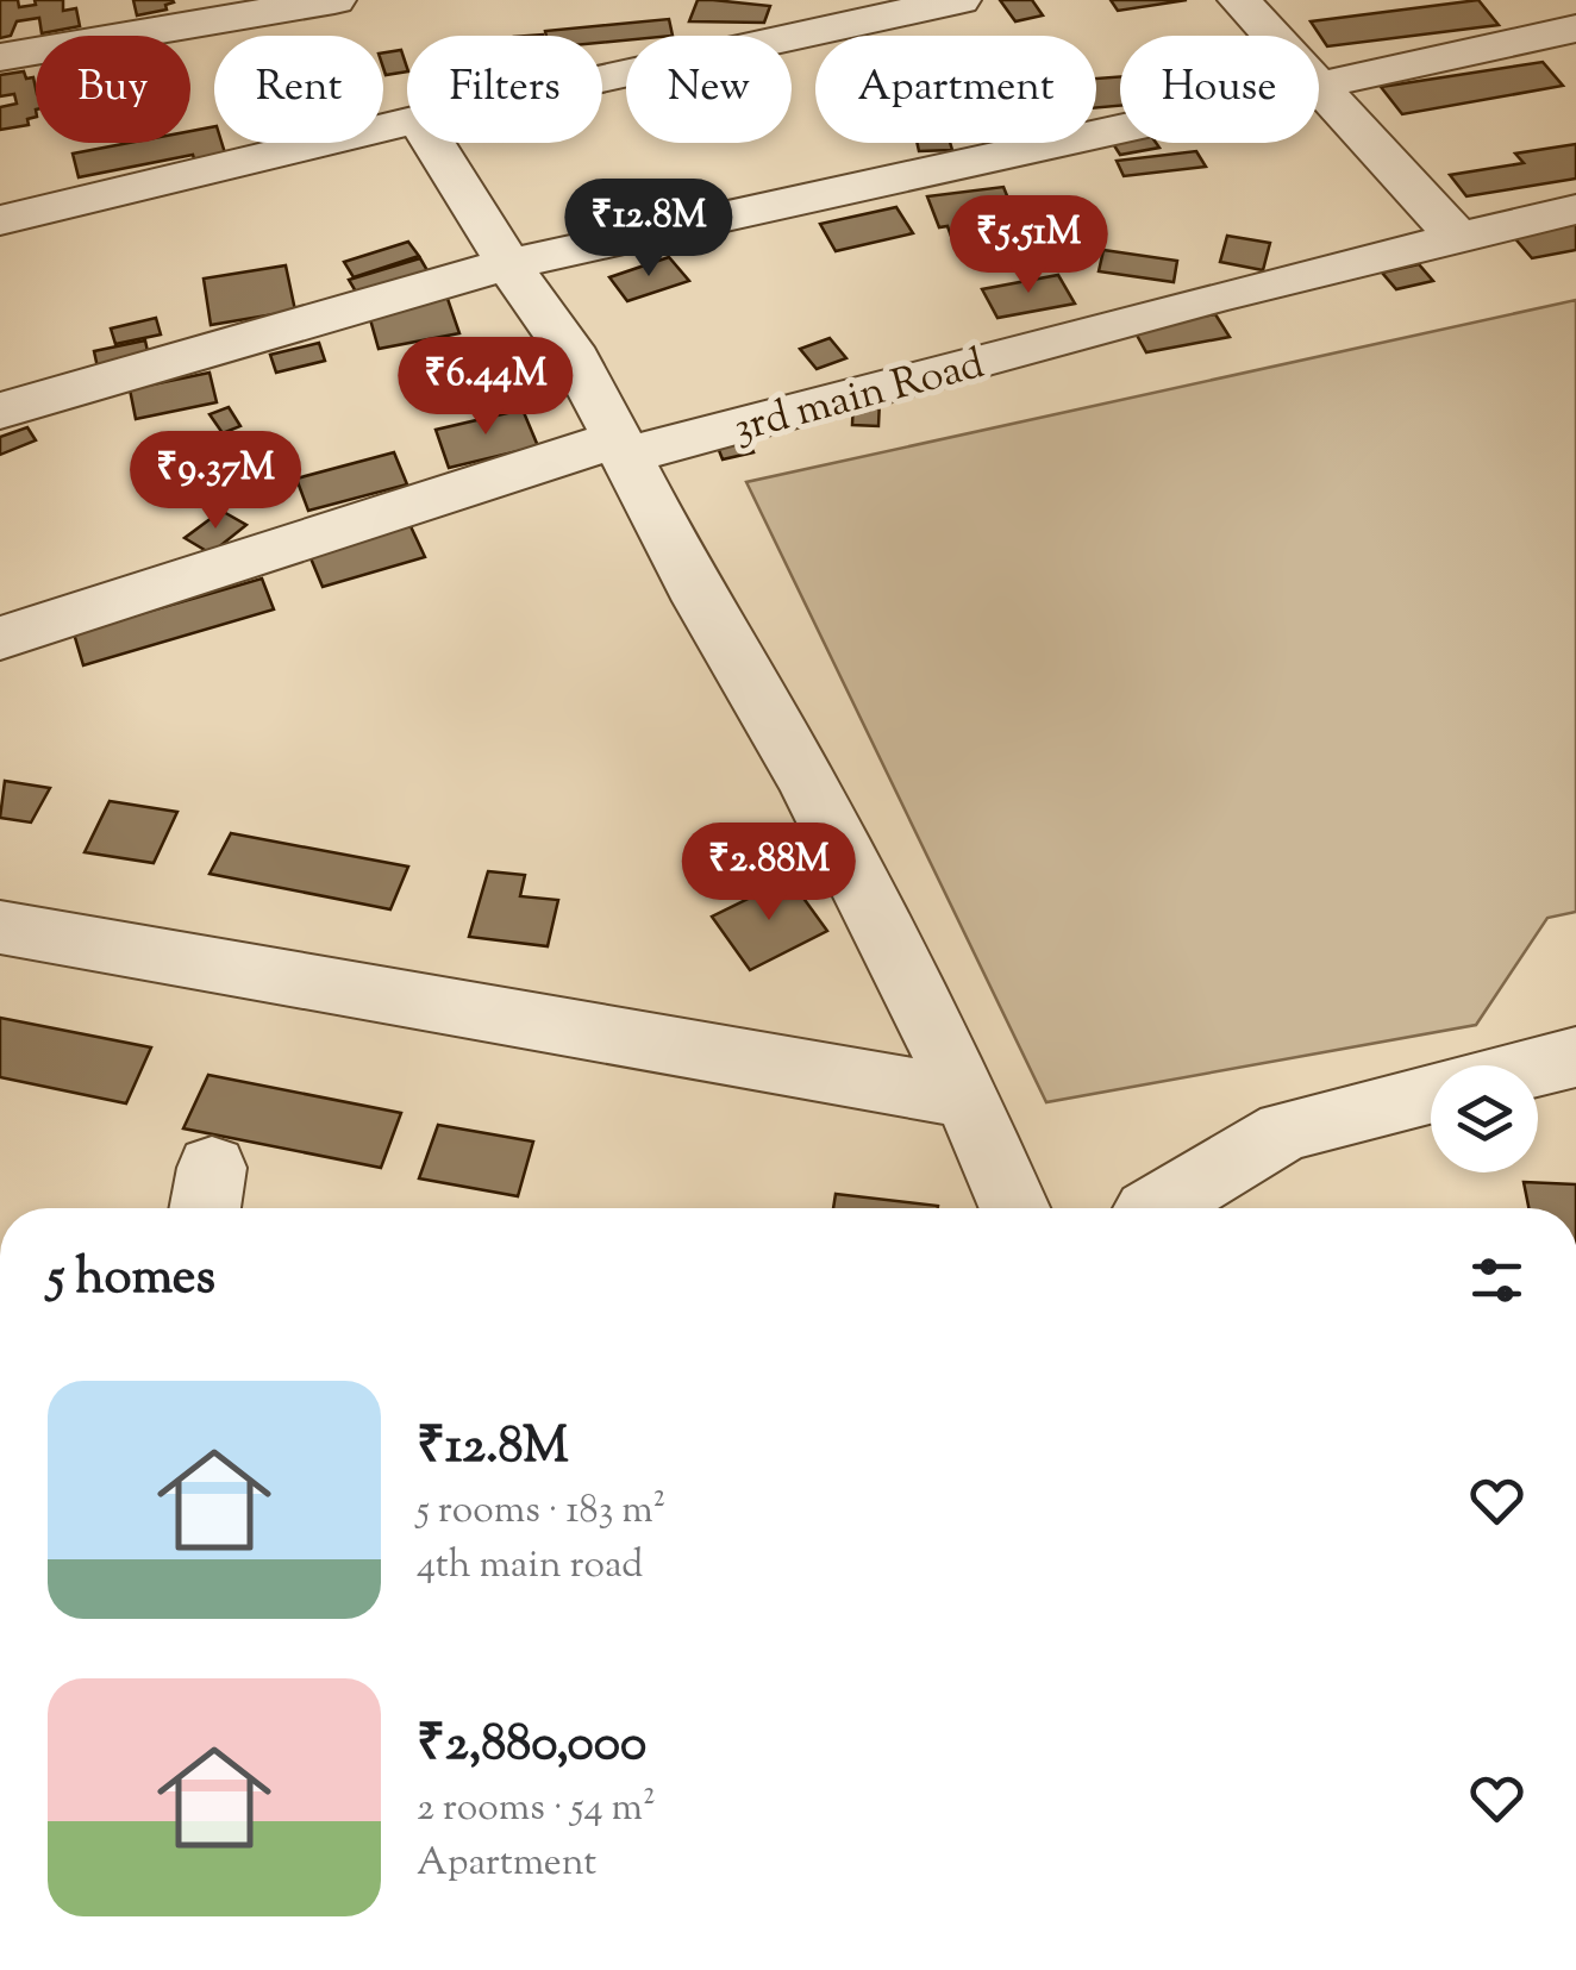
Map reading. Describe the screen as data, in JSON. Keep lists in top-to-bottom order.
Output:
{
  "streets": {
    "street": ["3rd main Road"]
  },
  "page": {
    "chip": [
      "Buy",
      "Rent",
      "Filters",
      "New",
      "Apartment",
      "House"
    ],
    "price": [
      "₹12.8M",
      "₹5.51M",
      "₹6.44M",
      "₹9.37M",
      "₹2.88M"
    ],
    "heading": "5 homes",
    "list": [
      {
        "name": "₹12.8M",
        "note": "5 rooms · 183 m² · 4th main road"
      },
      {
        "name": "₹2,880,000",
        "note": "2 rooms · 54 m² · Apartment"
      }
    ]
  }
}
